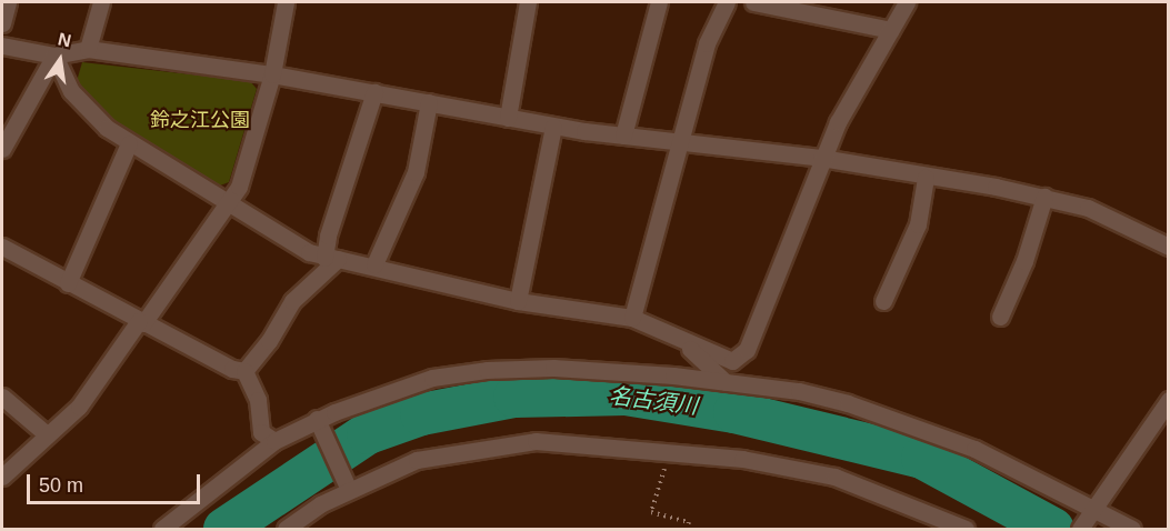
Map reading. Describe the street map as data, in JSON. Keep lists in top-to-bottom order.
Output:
{
  "water": ["名古須川"],
  "parks": ["鈴之江公園"],
  "scale_bar": "50 m",
  "north": "top"
}
